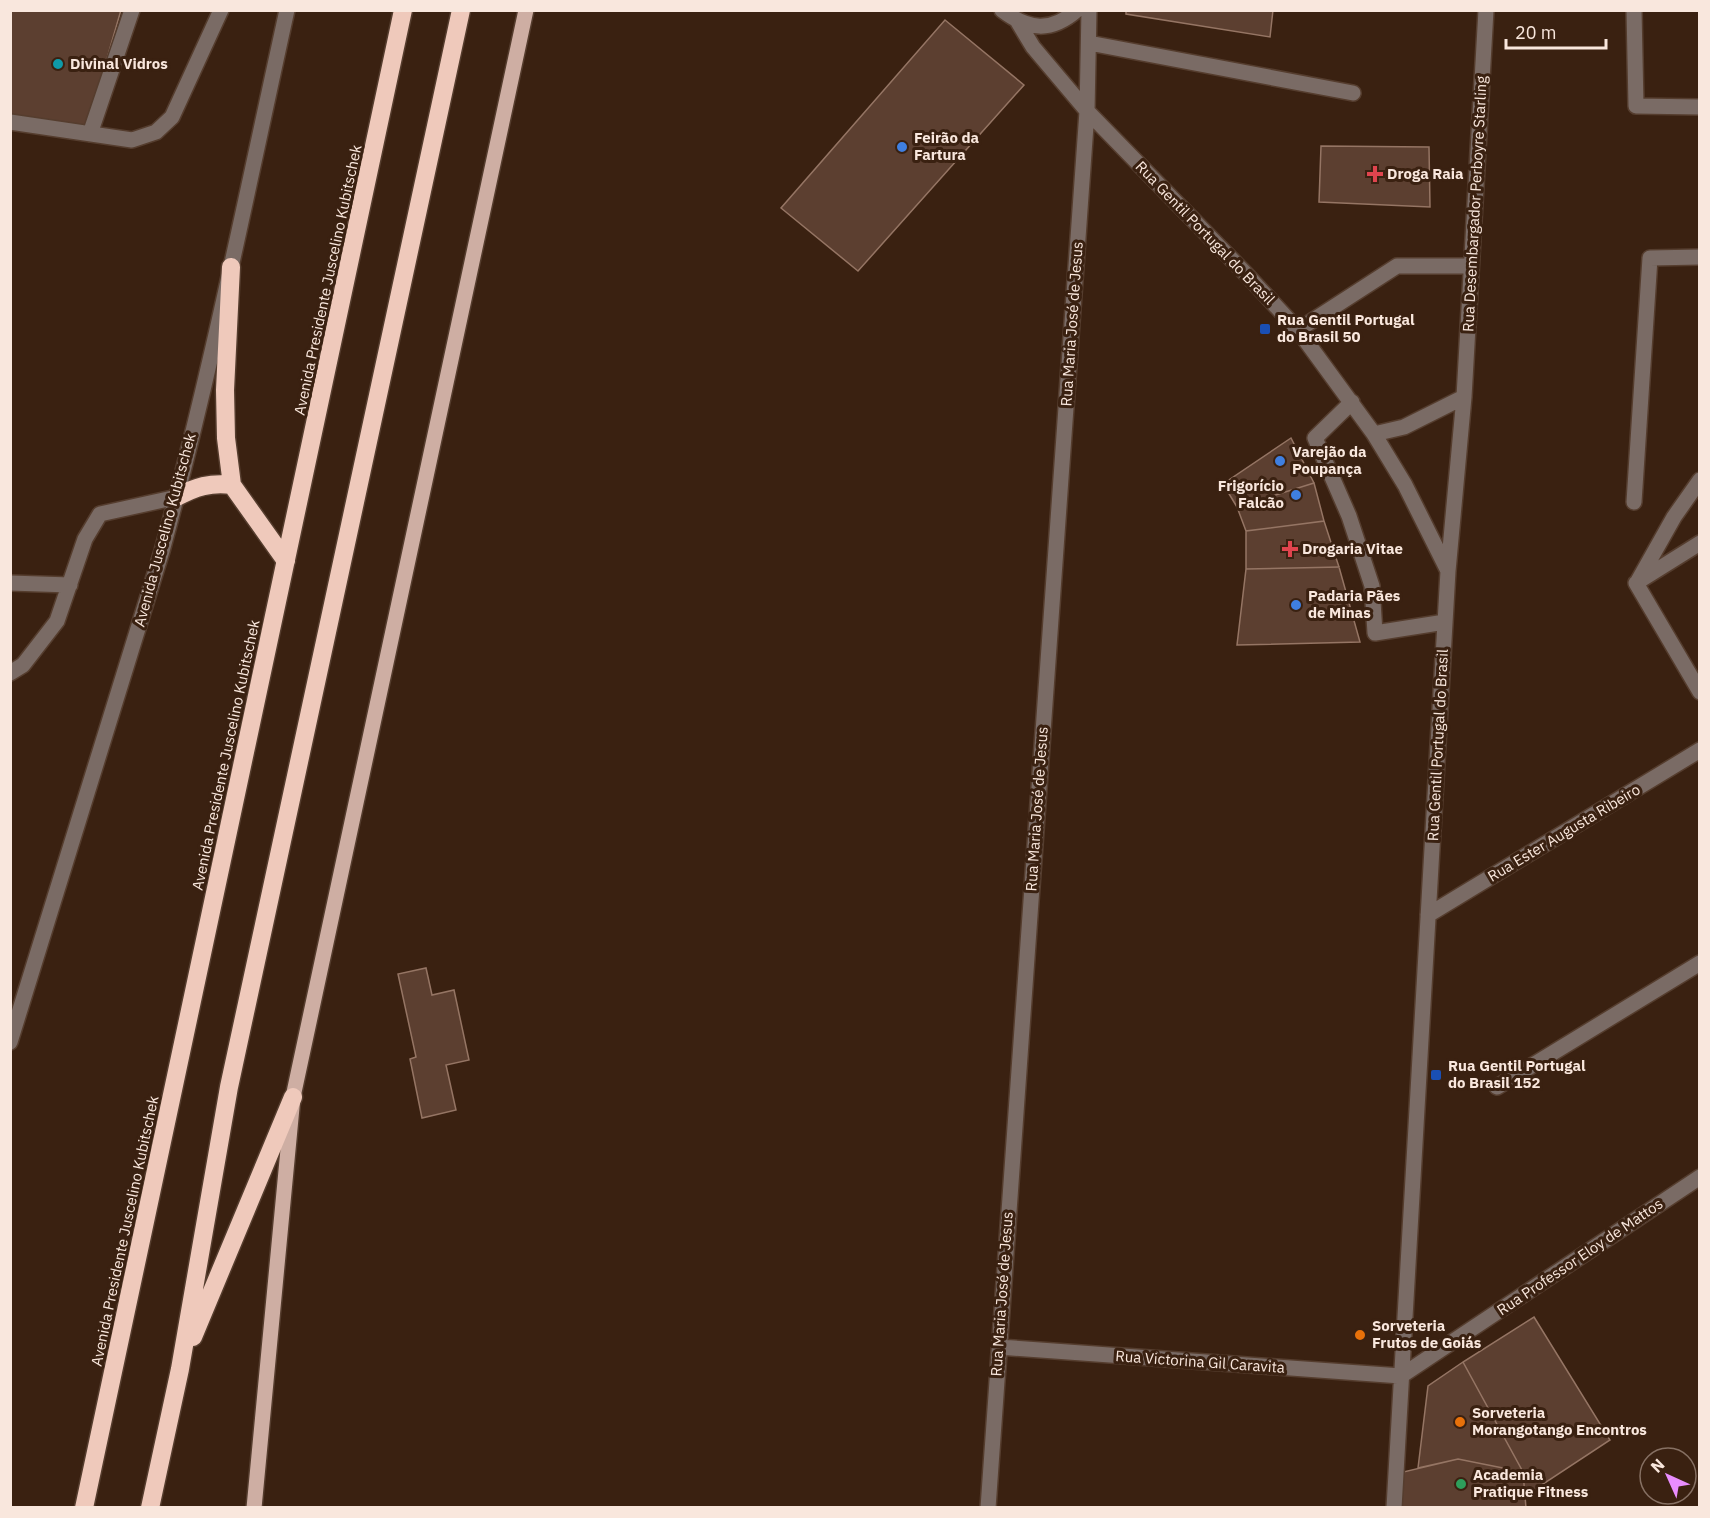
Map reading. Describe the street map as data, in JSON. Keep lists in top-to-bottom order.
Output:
{
  "streets": {
    "highway": ["Avenida Presidente Juscelino Kubitschek"],
    "street": [
      "Rua Desembargador Perboyre Starling",
      "Rua Gentil Portugal do Brasil",
      "Rua Maria José de Jesus",
      "Avenida Juscelino Kubitschek",
      "Rua Ester Augusta Ribeiro",
      "Rua Professor Eloy de Mattos",
      "Rua Victorina Gil Caravita"
    ]
  },
  "crossings": [
    ["Rua Desembargador Perboyre Starling", "Rua Gentil Portugal do Brasil"],
    ["Rua Gentil Portugal do Brasil", "Rua Maria José de Jesus"],
    ["Rua Gentil Portugal do Brasil", "Rua Ester Augusta Ribeiro"],
    ["Rua Gentil Portugal do Brasil", "Rua Professor Eloy de Mattos"],
    ["Rua Gentil Portugal do Brasil", "Rua Victorina Gil Caravita"],
    ["Rua Maria José de Jesus", "Rua Victorina Gil Caravita"],
    ["Rua Professor Eloy de Mattos", "Rua Victorina Gil Caravita"]
  ],
  "places": {
    "other": [
      "Divinal Vidros",
      "Feirão da Fartura",
      "Varejão da Poupança",
      "Frigorício Falcão",
      "Padaria Pães de Minas",
      "Sorveteria Frutos de Goiás",
      "Sorveteria Morangotango Encontros",
      "Academia Pratique Fitness"
    ],
    "health": ["Droga Raia", "Drogaria Vitae"],
    "transit": ["Rua Gentil Portugal do Brasil 50", "Rua Gentil Portugal do Brasil 152"]
  },
  "scale_bar": "20 m",
  "north": "top left"
}
